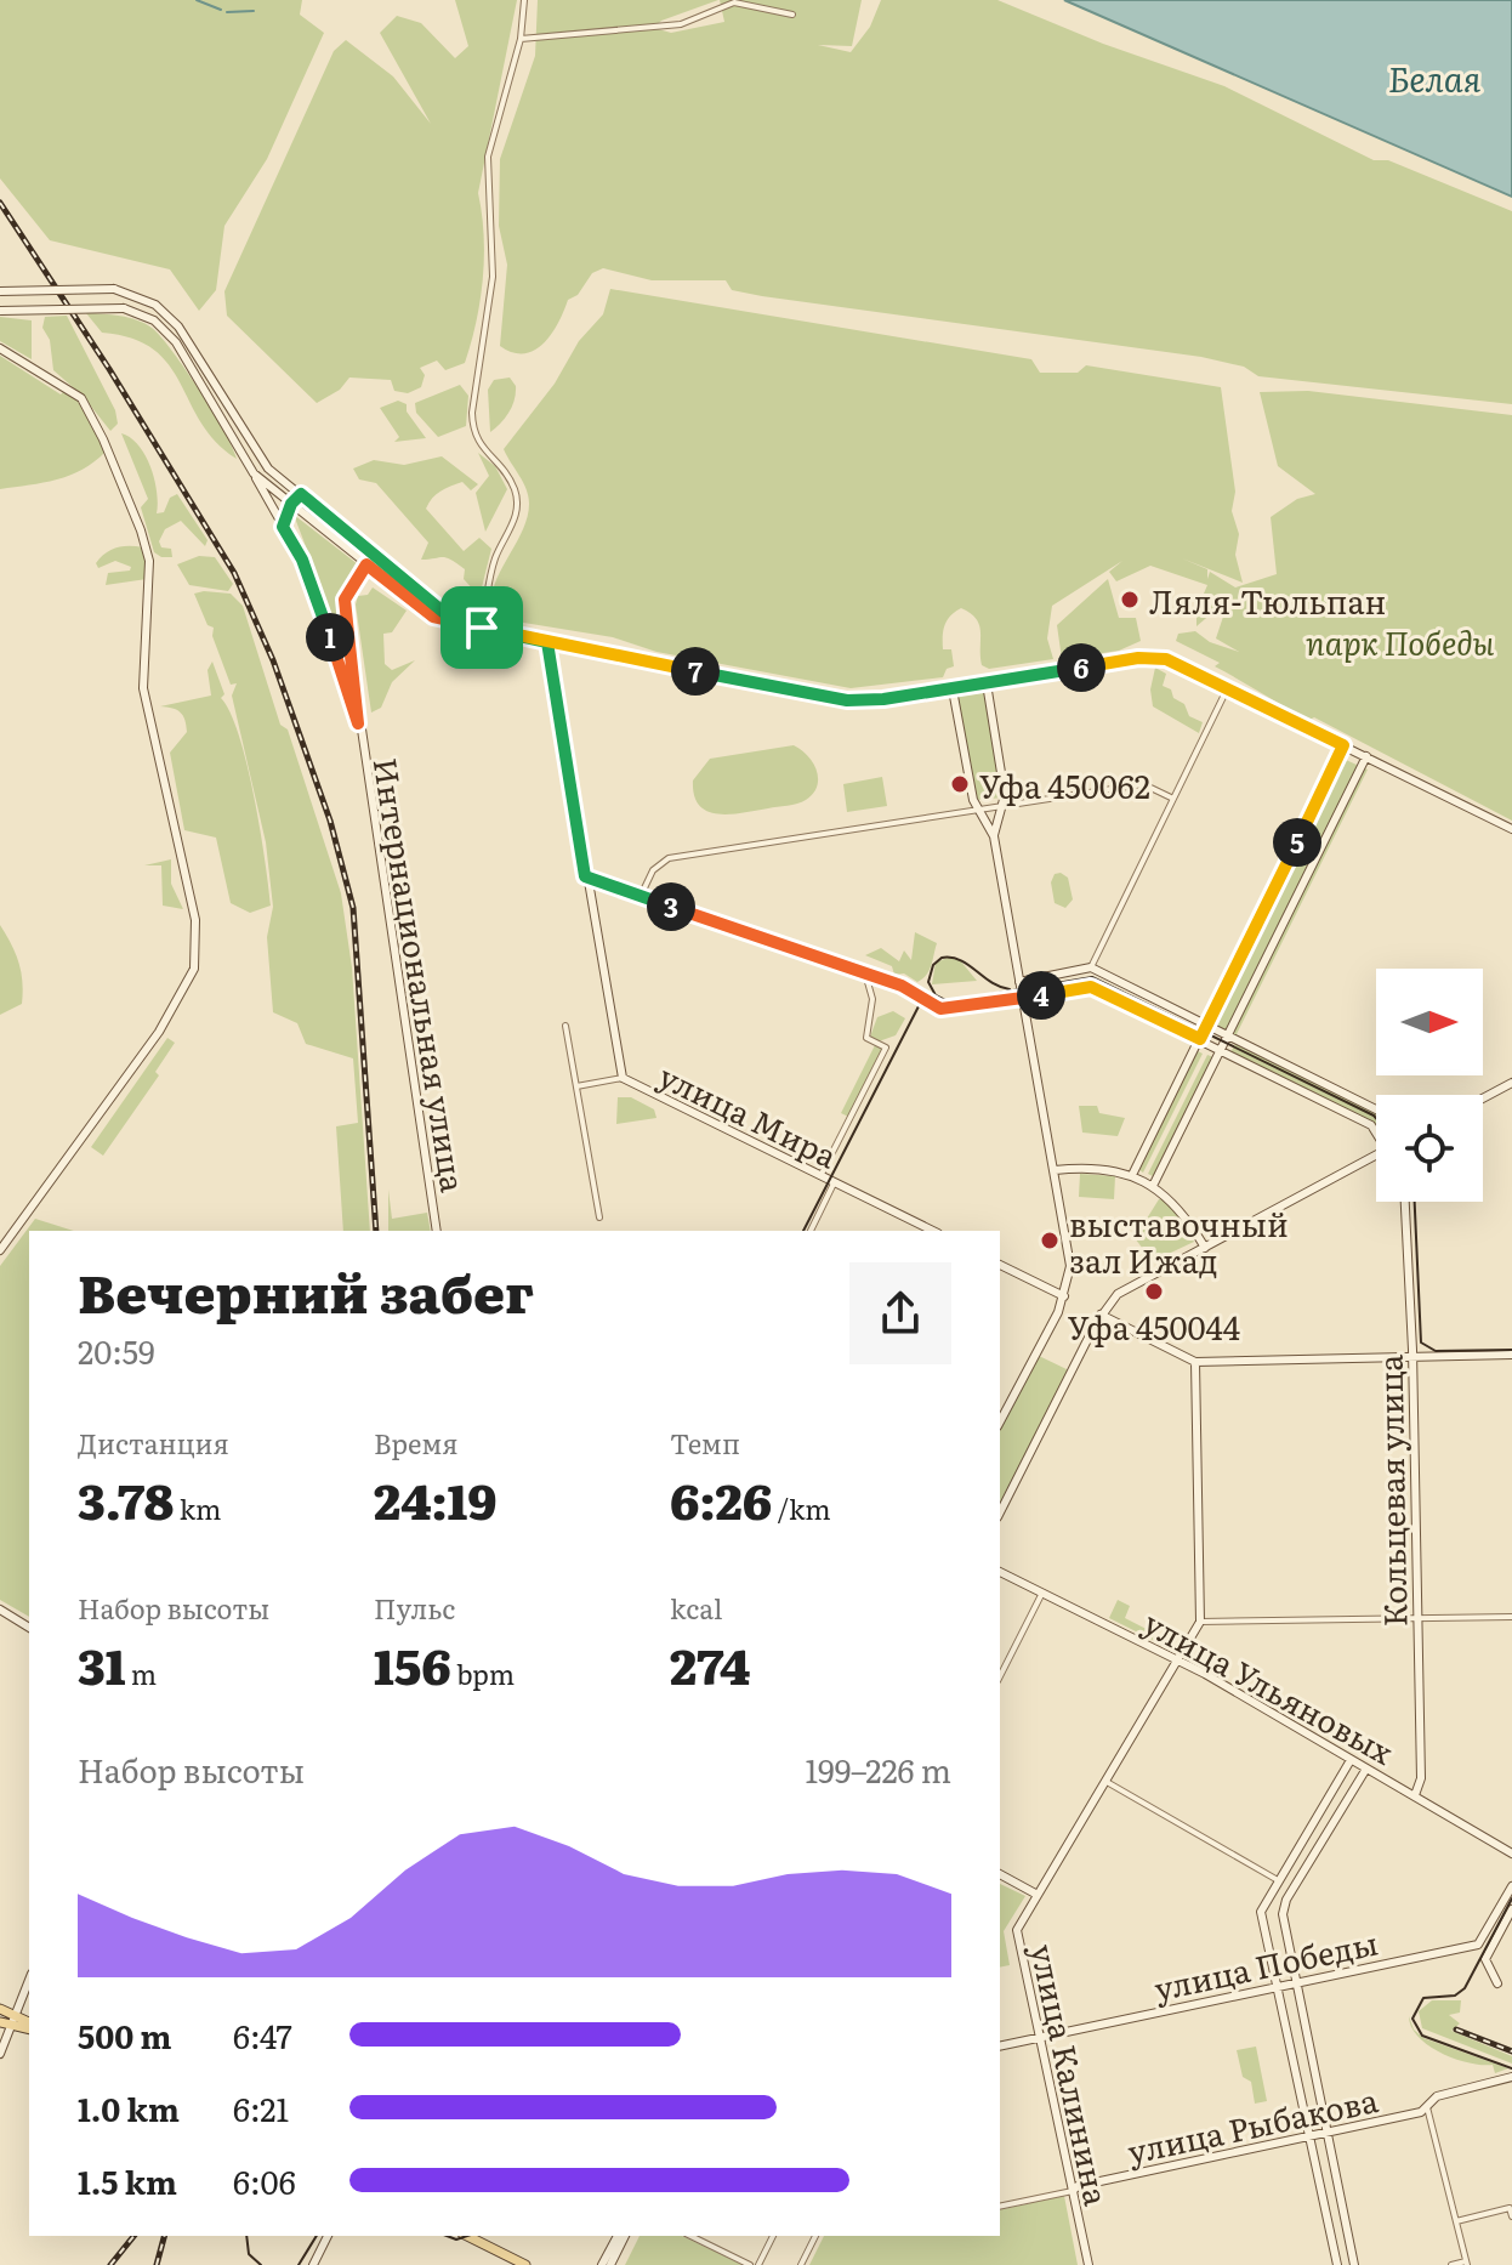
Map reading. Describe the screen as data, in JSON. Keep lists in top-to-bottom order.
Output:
{
  "streets": {
    "main road": [
      "Интернациональная улица",
      "улица Мира",
      "Кольцевая улица",
      "улица Ульяновых",
      "улица Победы",
      "улица Калинина",
      "улица Рыбакова"
    ]
  },
  "crossings": [
    ["Кольцевая улица", "улица Ульяновых"],
    ["улица Ульяновых", "улица Калинина"],
    ["улица Победы", "улица Калинина"],
    ["улица Калинина", "улица Рыбакова"]
  ],
  "water": ["Белая"],
  "parks": ["парк Победы"],
  "places": [
    "Ляля-Тюльпан",
    "Уфа 450062",
    "выставочный зал Ижад",
    "Уфа 450044"
  ],
  "north": "right",
  "page": {
    "pins": [
      "1",
      "6",
      "7",
      "5",
      "3",
      "4"
    ],
    "heading": ["Вечерний забег", "20:59"],
    "stats": [
      ["Дистанция", "3.78 km"],
      ["Время", "24:19"],
      ["Темп", "6:26 /km"],
      ["Набор высоты", "31 m"],
      ["Пульс", "156 bpm"],
      ["kcal", "274"]
    ],
    "chart": ["Набор высоты", "199–226 m"],
    "list": [
      {
        "name": "500 m",
        "note": "6:47"
      },
      {
        "name": "1.0 km",
        "note": "6:21"
      },
      {
        "name": "1.5 km",
        "note": "6:06"
      }
    ]
  }
}
